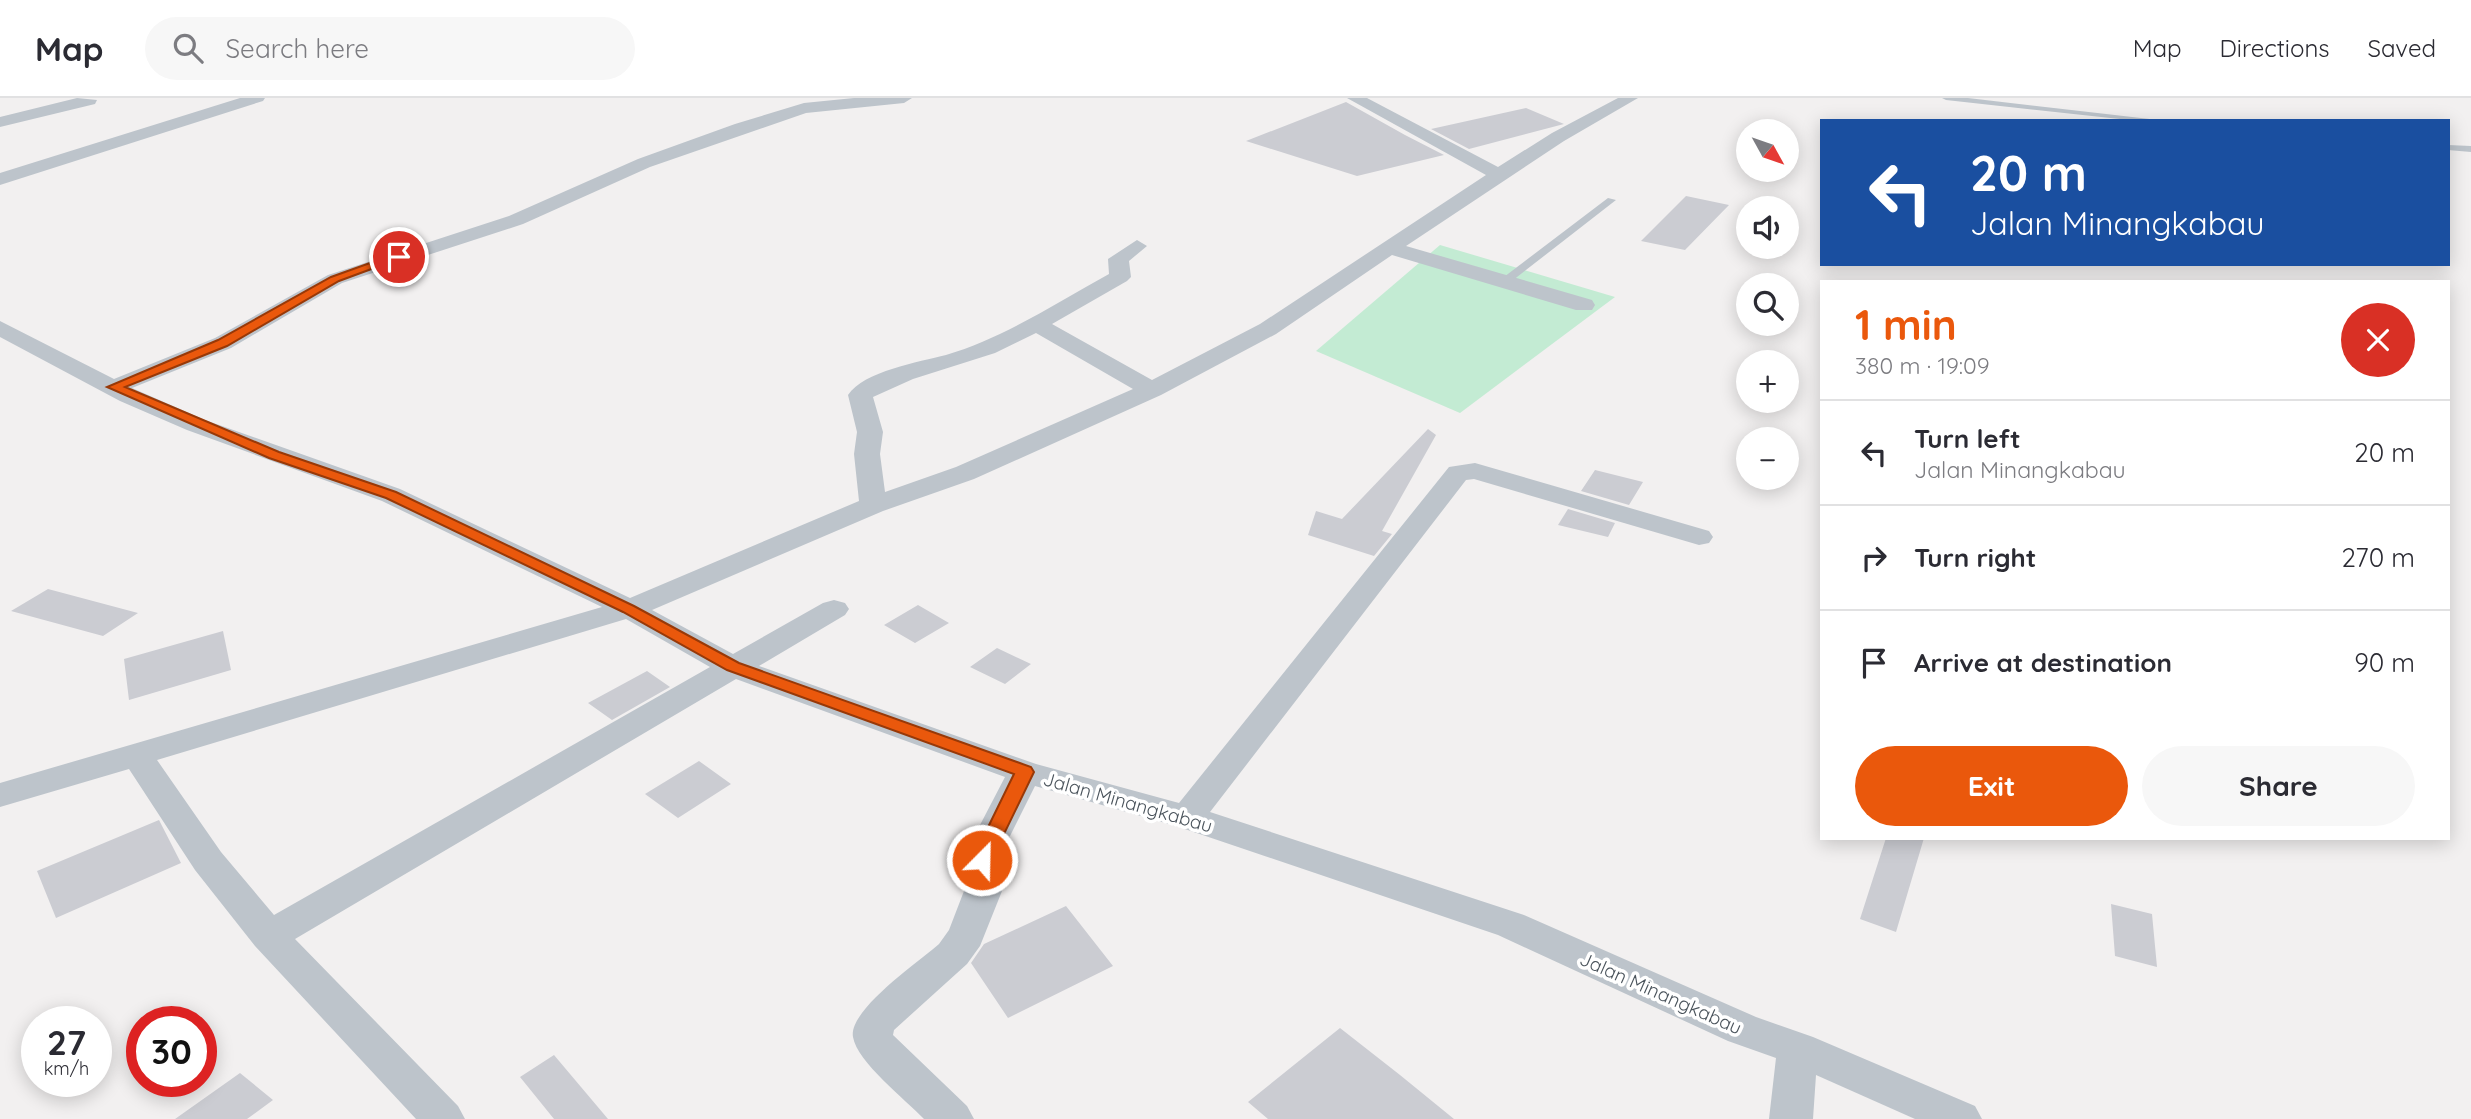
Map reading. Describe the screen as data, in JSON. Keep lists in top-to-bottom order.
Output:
{
  "streets": {
    "street": ["Jalan Minangkabau"]
  },
  "north": "bottom right",
  "page": {
    "header": "Map",
    "search": "Search here",
    "nav": ["Map", "Directions", "Saved"],
    "map_buttons": ["+", "−"],
    "turn": ["20 m", "Jalan Minangkabau"],
    "heading": ["1 min", "380 m · 19:09"],
    "list": [
      {
        "name": "Turn left",
        "note": "Jalan Minangkabau",
        "value": "20 m"
      },
      {
        "name": "Turn right",
        "value": "270 m"
      },
      {
        "name": "Arrive at destination",
        "value": "90 m"
      }
    ],
    "buttons": ["Exit", "Share"],
    "speed": "27 km/h",
    "limit": "30"
  }
}
